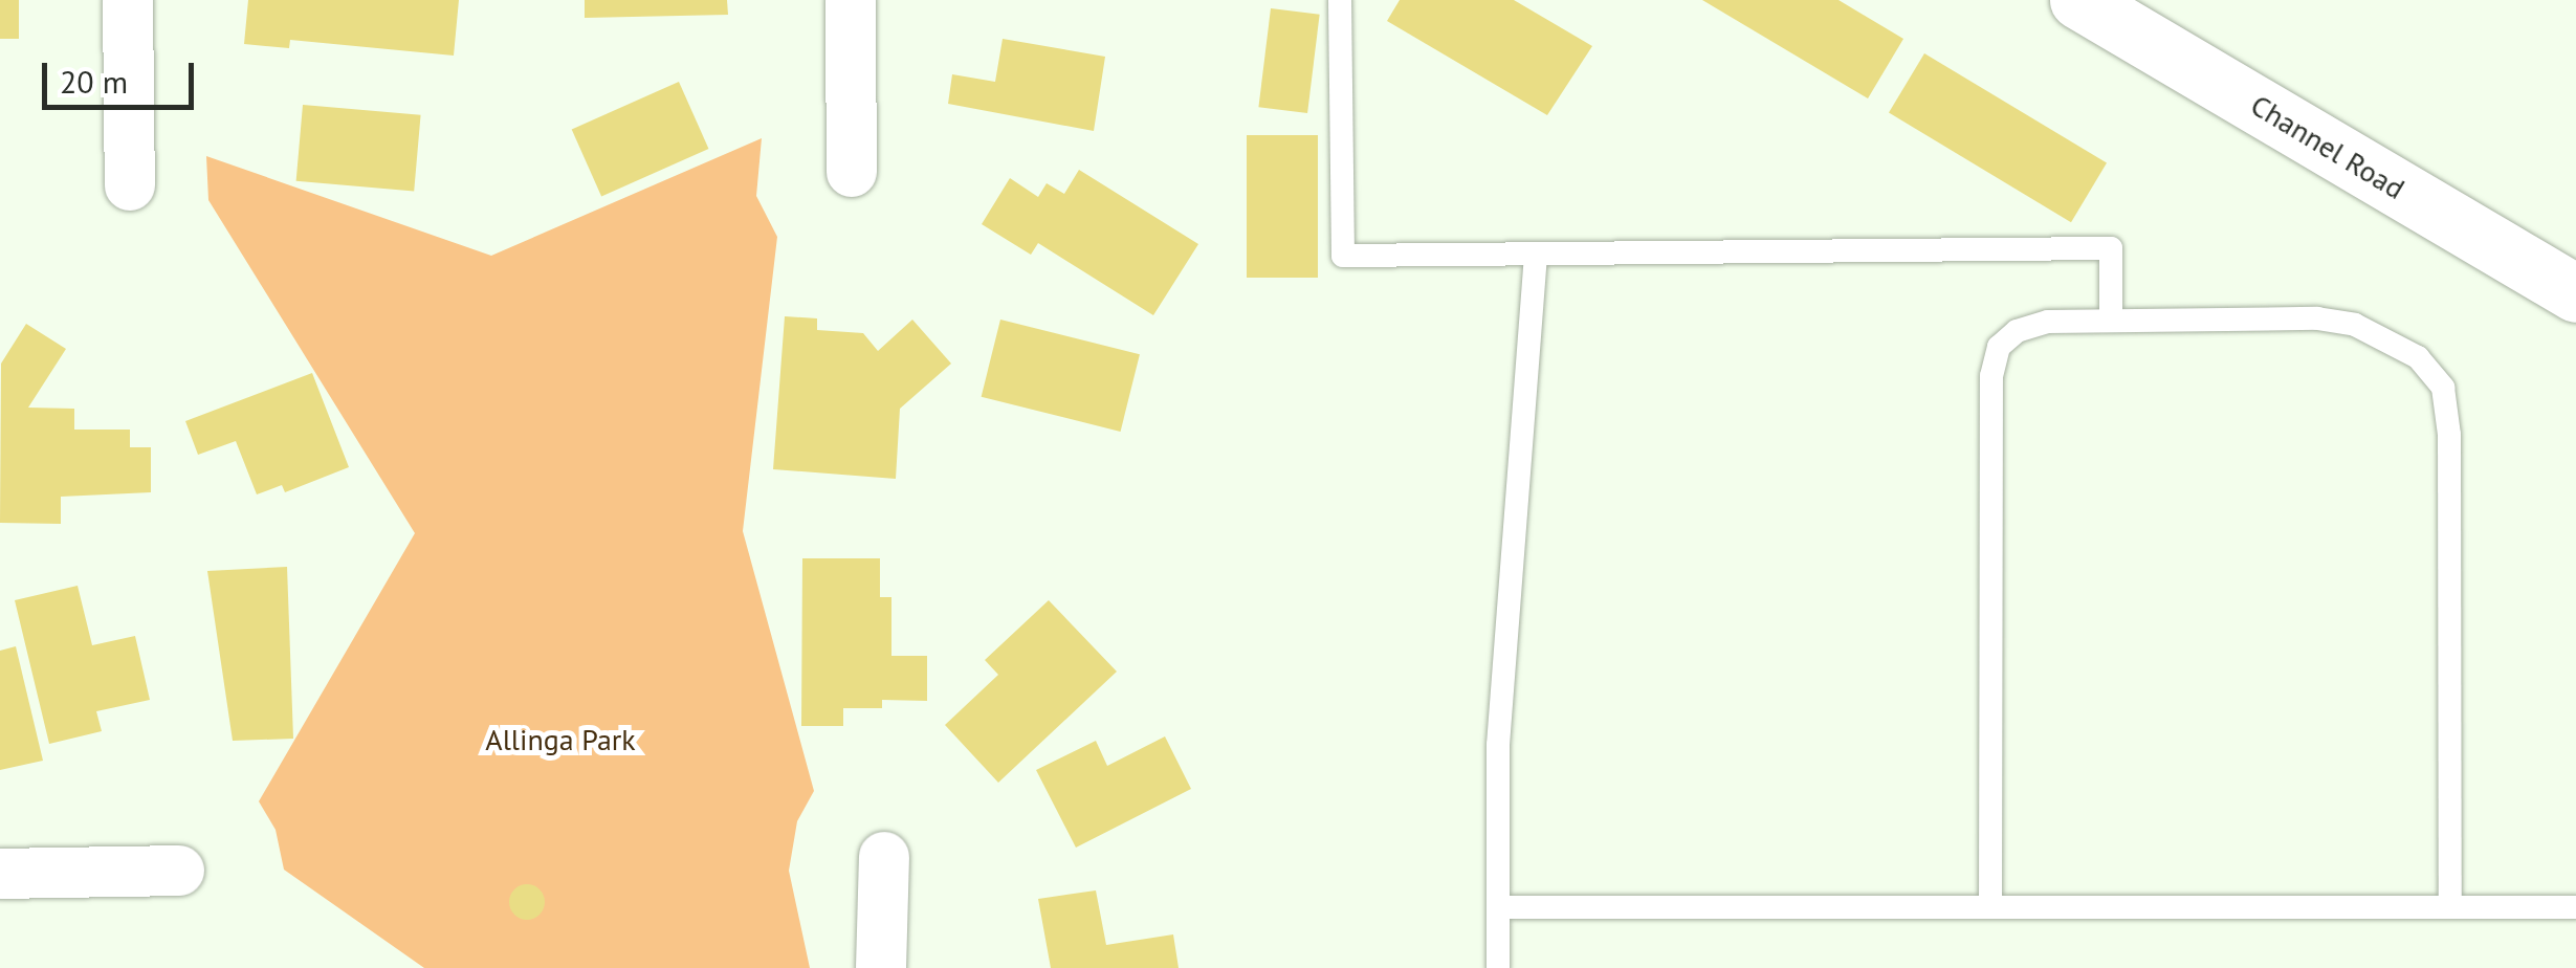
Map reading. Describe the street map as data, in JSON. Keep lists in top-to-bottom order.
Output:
{
  "streets": {
    "street": ["Channel Road"]
  },
  "parks": ["Allinga Park"],
  "scale_bar": "20 m"
}
